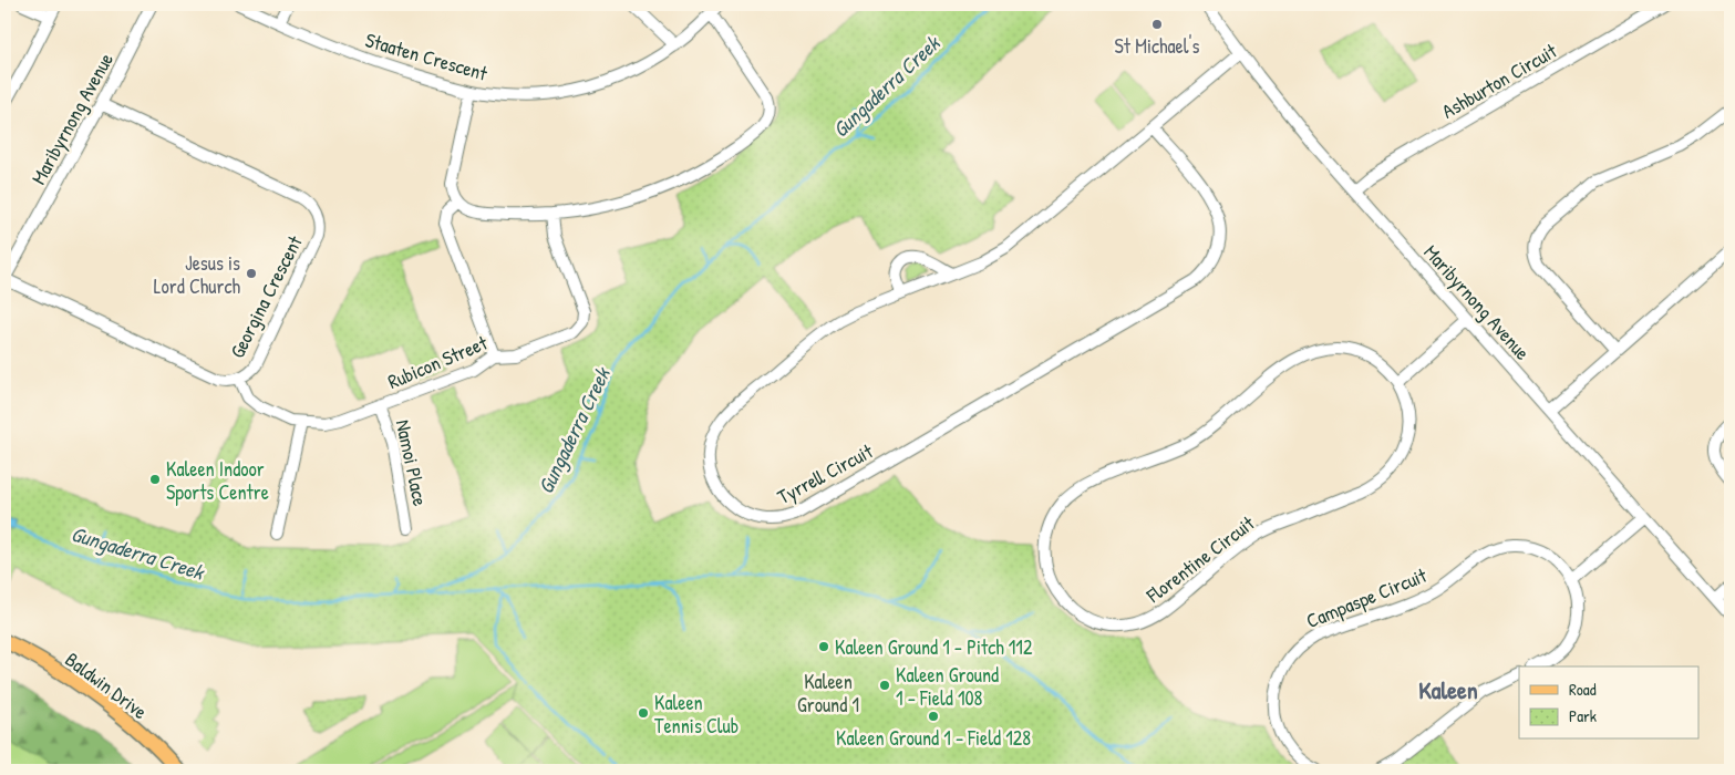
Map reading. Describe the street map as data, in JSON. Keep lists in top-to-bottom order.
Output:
{
  "streets": {
    "main road": ["Baldwin Drive"],
    "street": [
      "Staaten Crescent",
      "Ashburton Circuit",
      "Maribyrnong Avenue",
      "Georgina Crescent",
      "Rubicon Street",
      "Namoi Place",
      "Tyrrell Circuit",
      "Florentine Circuit",
      "Campaspe Circuit"
    ]
  },
  "crossings": [
    ["Ashburton Circuit", "Maribyrnong Avenue"],
    ["Maribyrnong Avenue", "Georgina Crescent"],
    ["Maribyrnong Avenue", "Tyrrell Circuit"],
    ["Georgina Crescent", "Rubicon Street"],
    ["Rubicon Street", "Namoi Place"]
  ],
  "districts": ["Kaleen"],
  "water": ["Gungaderra Creek"],
  "parks": ["Kaleen Ground 1"],
  "places": [
    "St Michael's",
    "Jesus is Lord Church",
    "Kaleen Indoor Sports Centre",
    "Kaleen Ground 1 - Pitch 112",
    "Kaleen Ground 1 - Field 108",
    "Kaleen Tennis Club",
    "Kaleen Ground 1 - Field 128"
  ],
  "legend": ["Road", "Park"]
}
